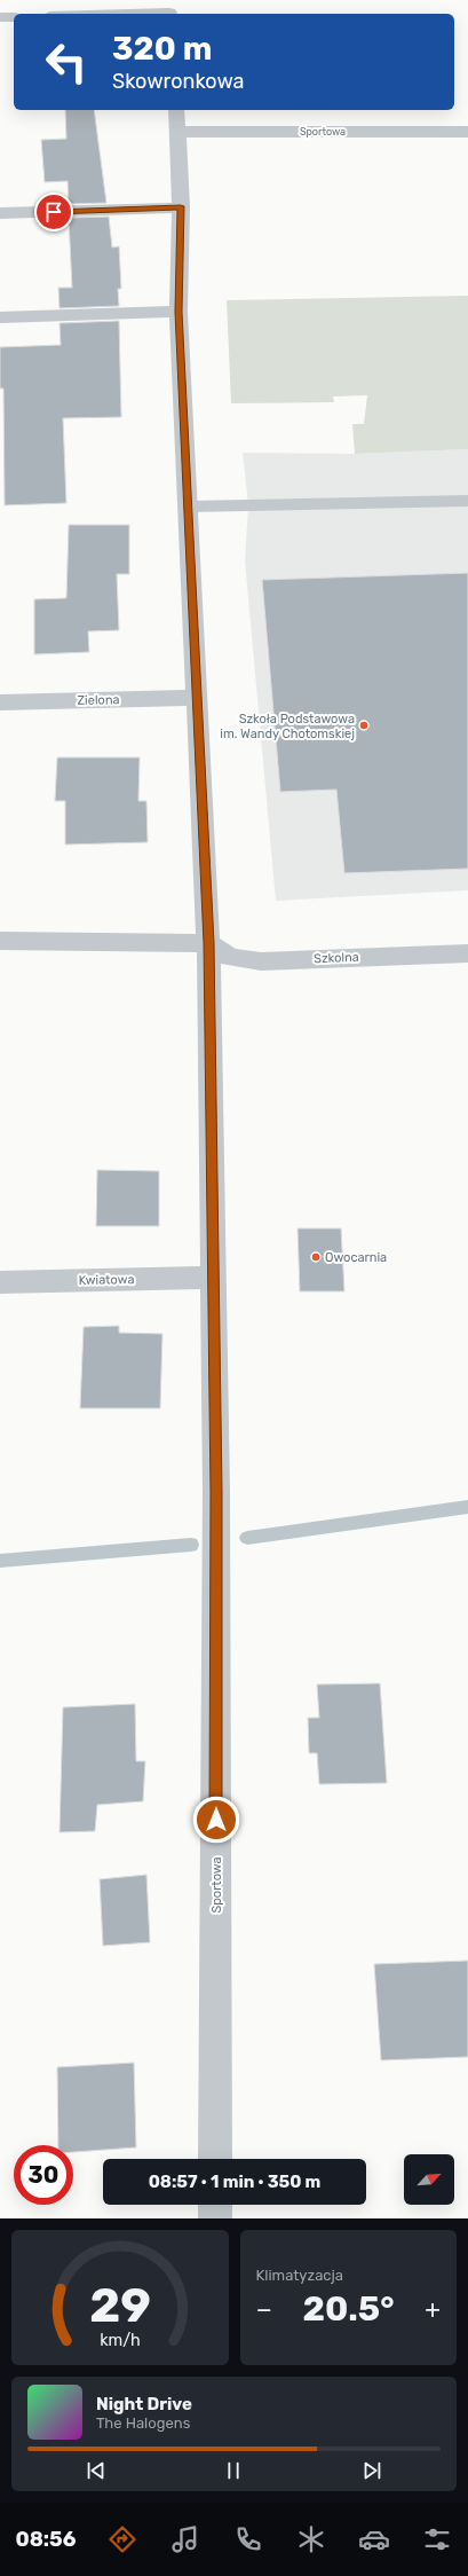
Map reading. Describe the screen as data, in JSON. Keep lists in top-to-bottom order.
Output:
{
  "streets": {
    "street": [
      "Sportowa",
      "Zielona",
      "Szkolna",
      "Kwiatowa"
    ]
  },
  "crossings": [
    ["Sportowa", "Zielona"],
    ["Sportowa", "Szkolna"],
    ["Sportowa", "Kwiatowa"]
  ],
  "places": ["Szkoła Podstawowa im. Wandy Chotomskiej", "Owocarnia"],
  "north": "top right",
  "page": {
    "turn": ["320 m", "Skowronkowa"],
    "limit": "30",
    "trip": "08:57 · 1 min · 350 m",
    "tile": "Klimatyzacja",
    "heat": ["−", "20.5°", "+"],
    "song": ["Night Drive", "The Halogens"],
    "tabs": "08:56",
    "gauge": ["29", "km/h"]
  }
}
